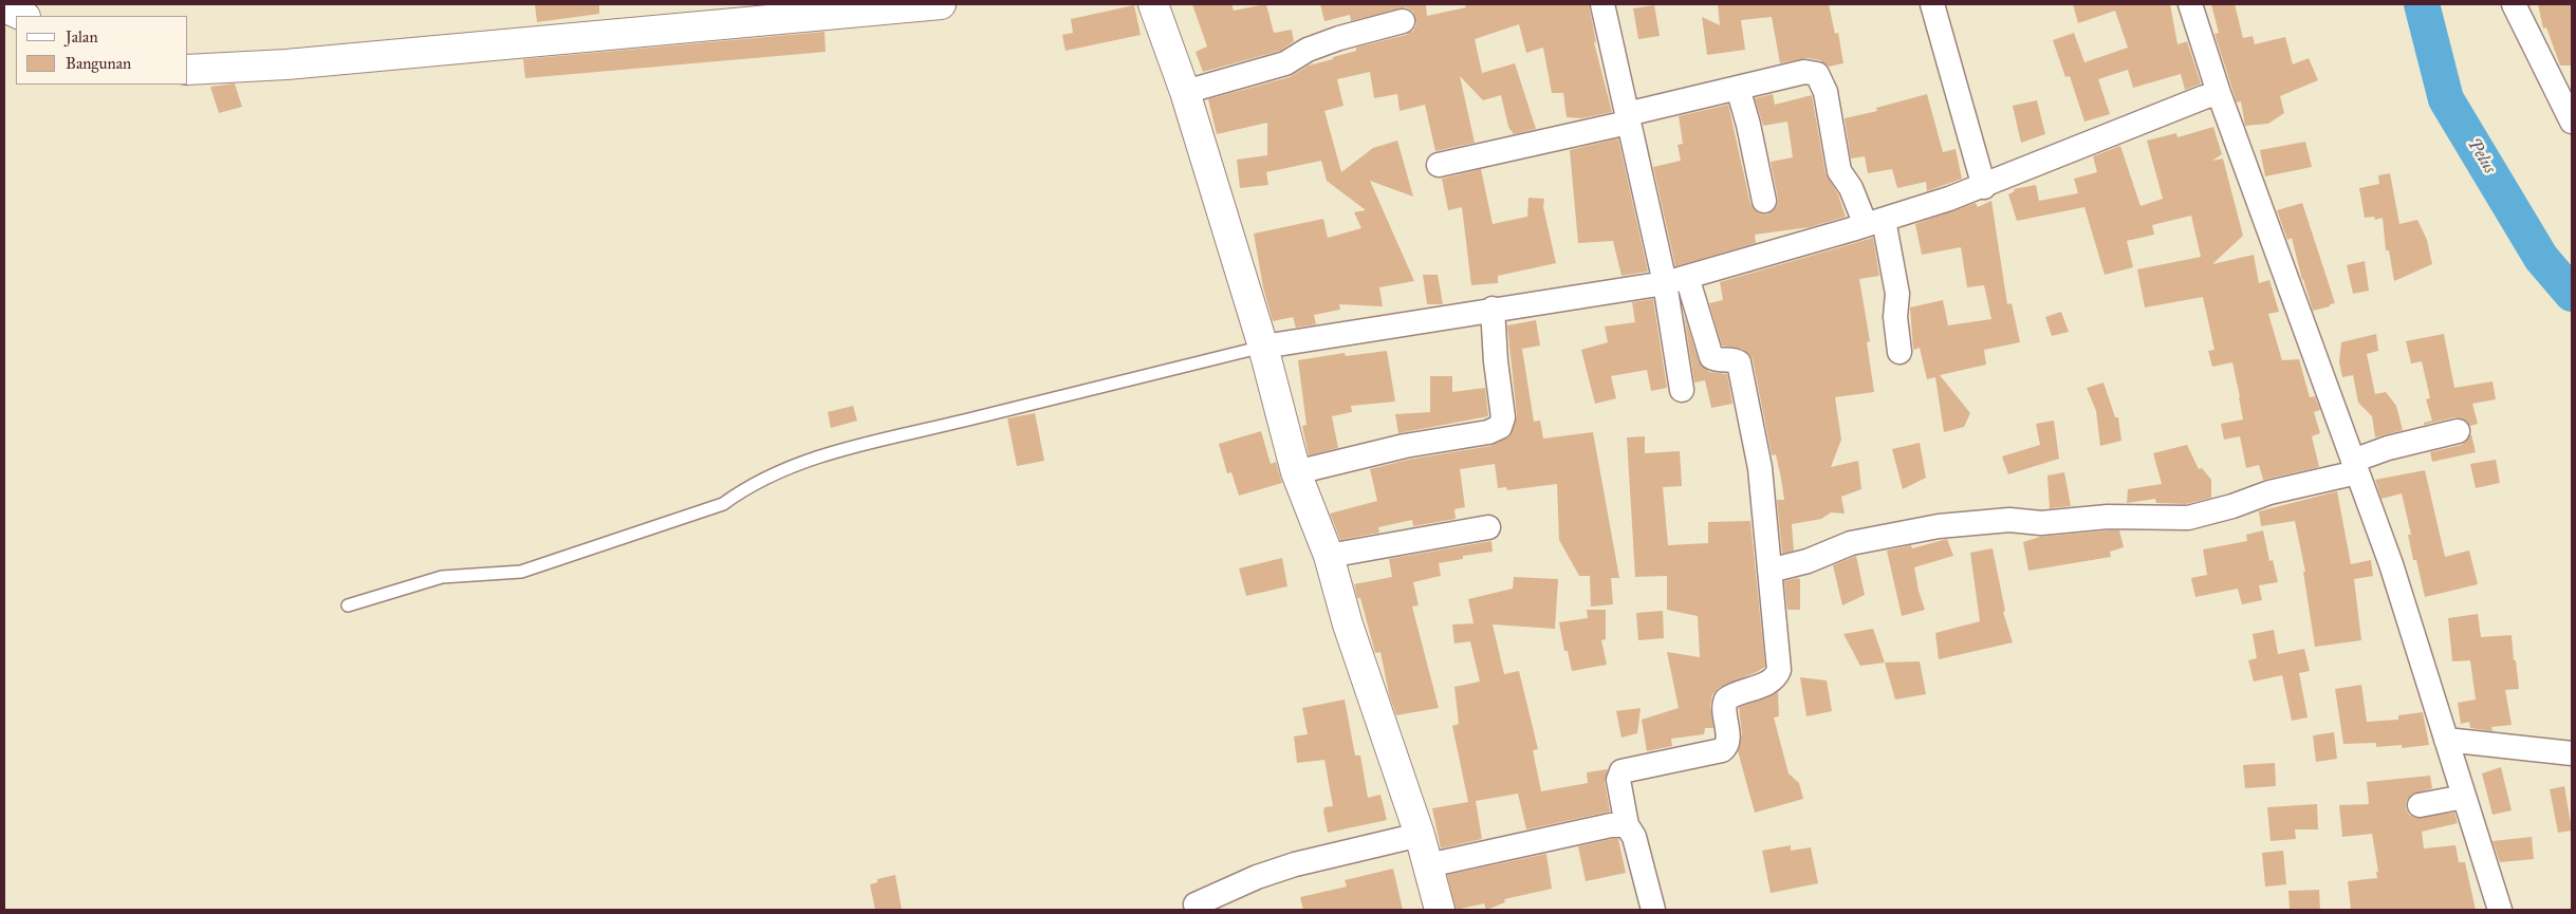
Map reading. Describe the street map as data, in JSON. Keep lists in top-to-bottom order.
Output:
{
  "water": ["Pelus"],
  "legend": ["Jalan", "Bangunan"]
}
